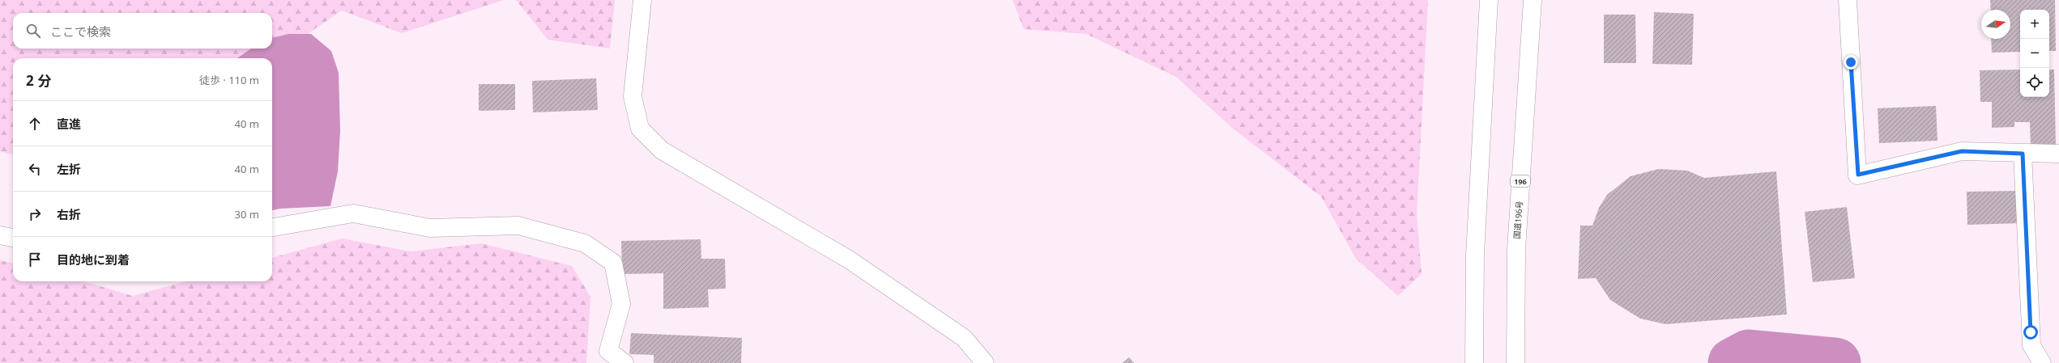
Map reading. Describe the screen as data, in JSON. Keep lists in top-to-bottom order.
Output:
{
  "streets": {
    "main road": ["196", "国道196号"]
  },
  "north": "right",
  "page": {
    "map_buttons": ["+", "−"],
    "search": "ここで検索",
    "heading": ["2 分", "徒歩 · 110 m"],
    "list": [
      ["直進", "40 m"],
      ["左折", "40 m"],
      ["右折", "30 m"],
      "目的地に到着"
    ]
  }
}
